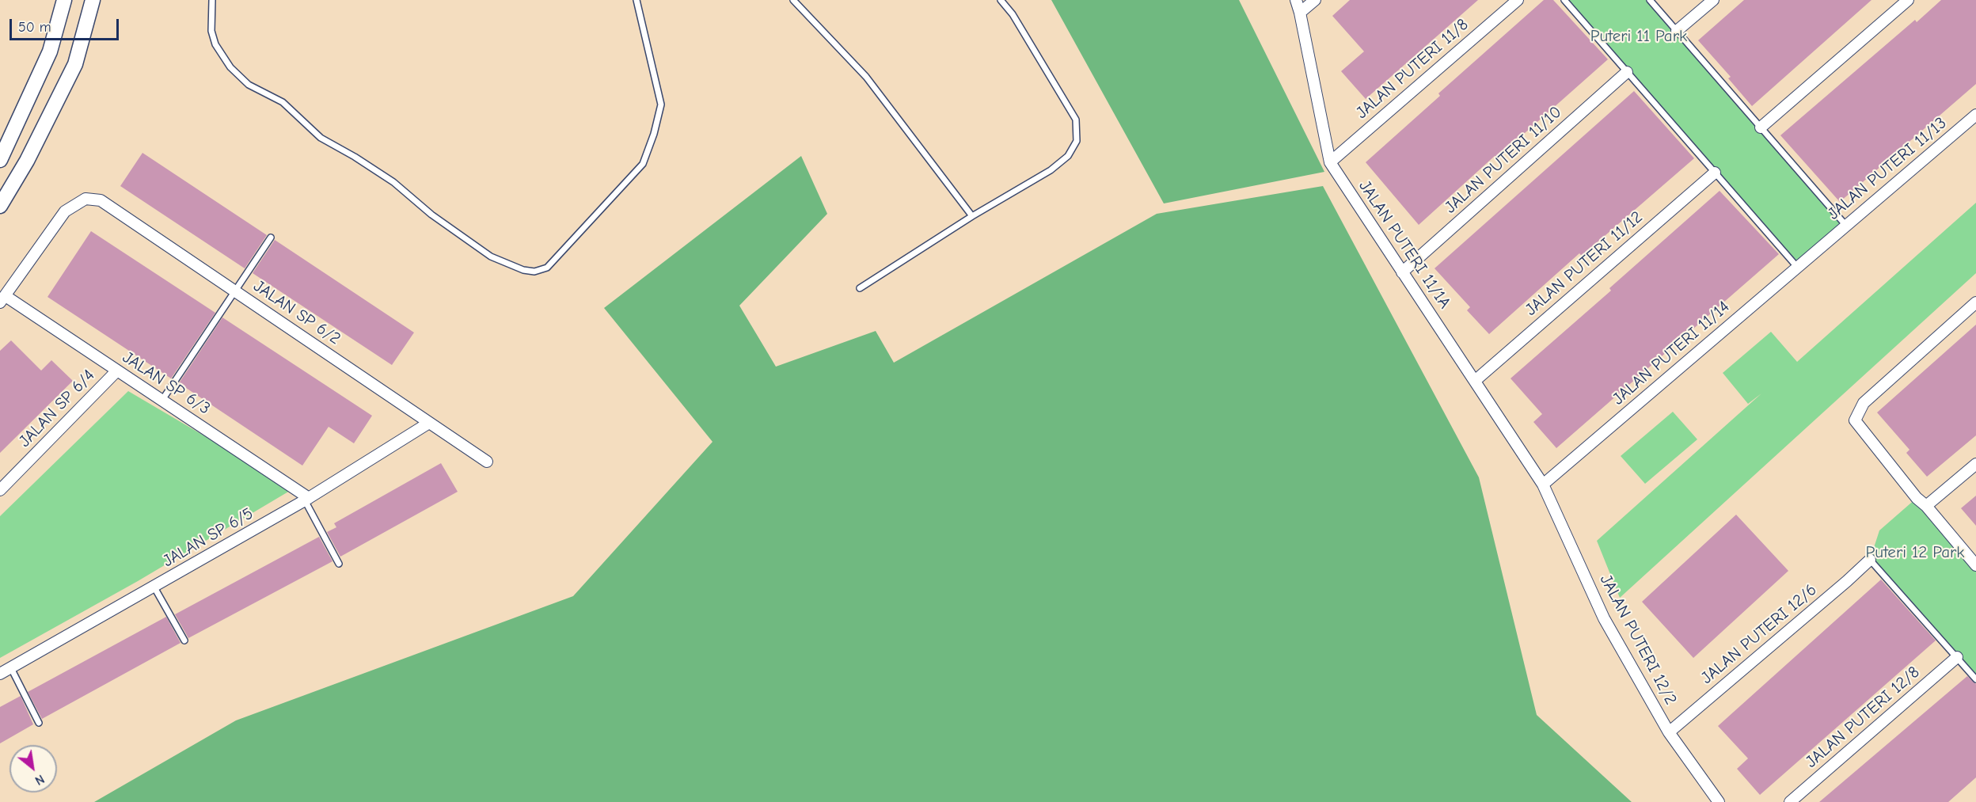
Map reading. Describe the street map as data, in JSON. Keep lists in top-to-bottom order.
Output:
{
  "streets": {
    "street": [
      "JALAN PUTERI 11/8",
      "JALAN PUTERI 11/10",
      "JALAN PUTERI 11/13",
      "JALAN PUTERI 11/1A",
      "JALAN PUTERI 11/12",
      "JALAN SP 6/2",
      "JALAN PUTERI 11/14",
      "JALAN SP 6/3",
      "JALAN SP 6/4",
      "JALAN SP 6/5",
      "JALAN PUTERI 12/6",
      "JALAN PUTERI 12/2",
      "JALAN PUTERI 12/8"
    ]
  },
  "crossings": [
    ["JALAN PUTERI 11/8", "JALAN PUTERI 11/1A"],
    ["JALAN PUTERI 11/10", "JALAN PUTERI 11/1A"],
    ["JALAN PUTERI 11/13", "JALAN PUTERI 11/14"],
    ["JALAN PUTERI 11/1A", "JALAN PUTERI 11/12"],
    ["JALAN PUTERI 11/1A", "JALAN PUTERI 11/14"],
    ["JALAN PUTERI 11/1A", "JALAN PUTERI 12/2"],
    ["JALAN SP 6/2", "JALAN SP 6/3"],
    ["JALAN SP 6/2", "JALAN SP 6/5"],
    ["JALAN PUTERI 11/14", "JALAN PUTERI 12/2"],
    ["JALAN SP 6/3", "JALAN SP 6/4"],
    ["JALAN SP 6/3", "JALAN SP 6/5"],
    ["JALAN PUTERI 12/6", "JALAN PUTERI 12/2"]
  ],
  "parks": ["Puteri 11 Park", "Puteri 12 Park"],
  "scale_bar": "50 m",
  "north": "bottom right"
}
